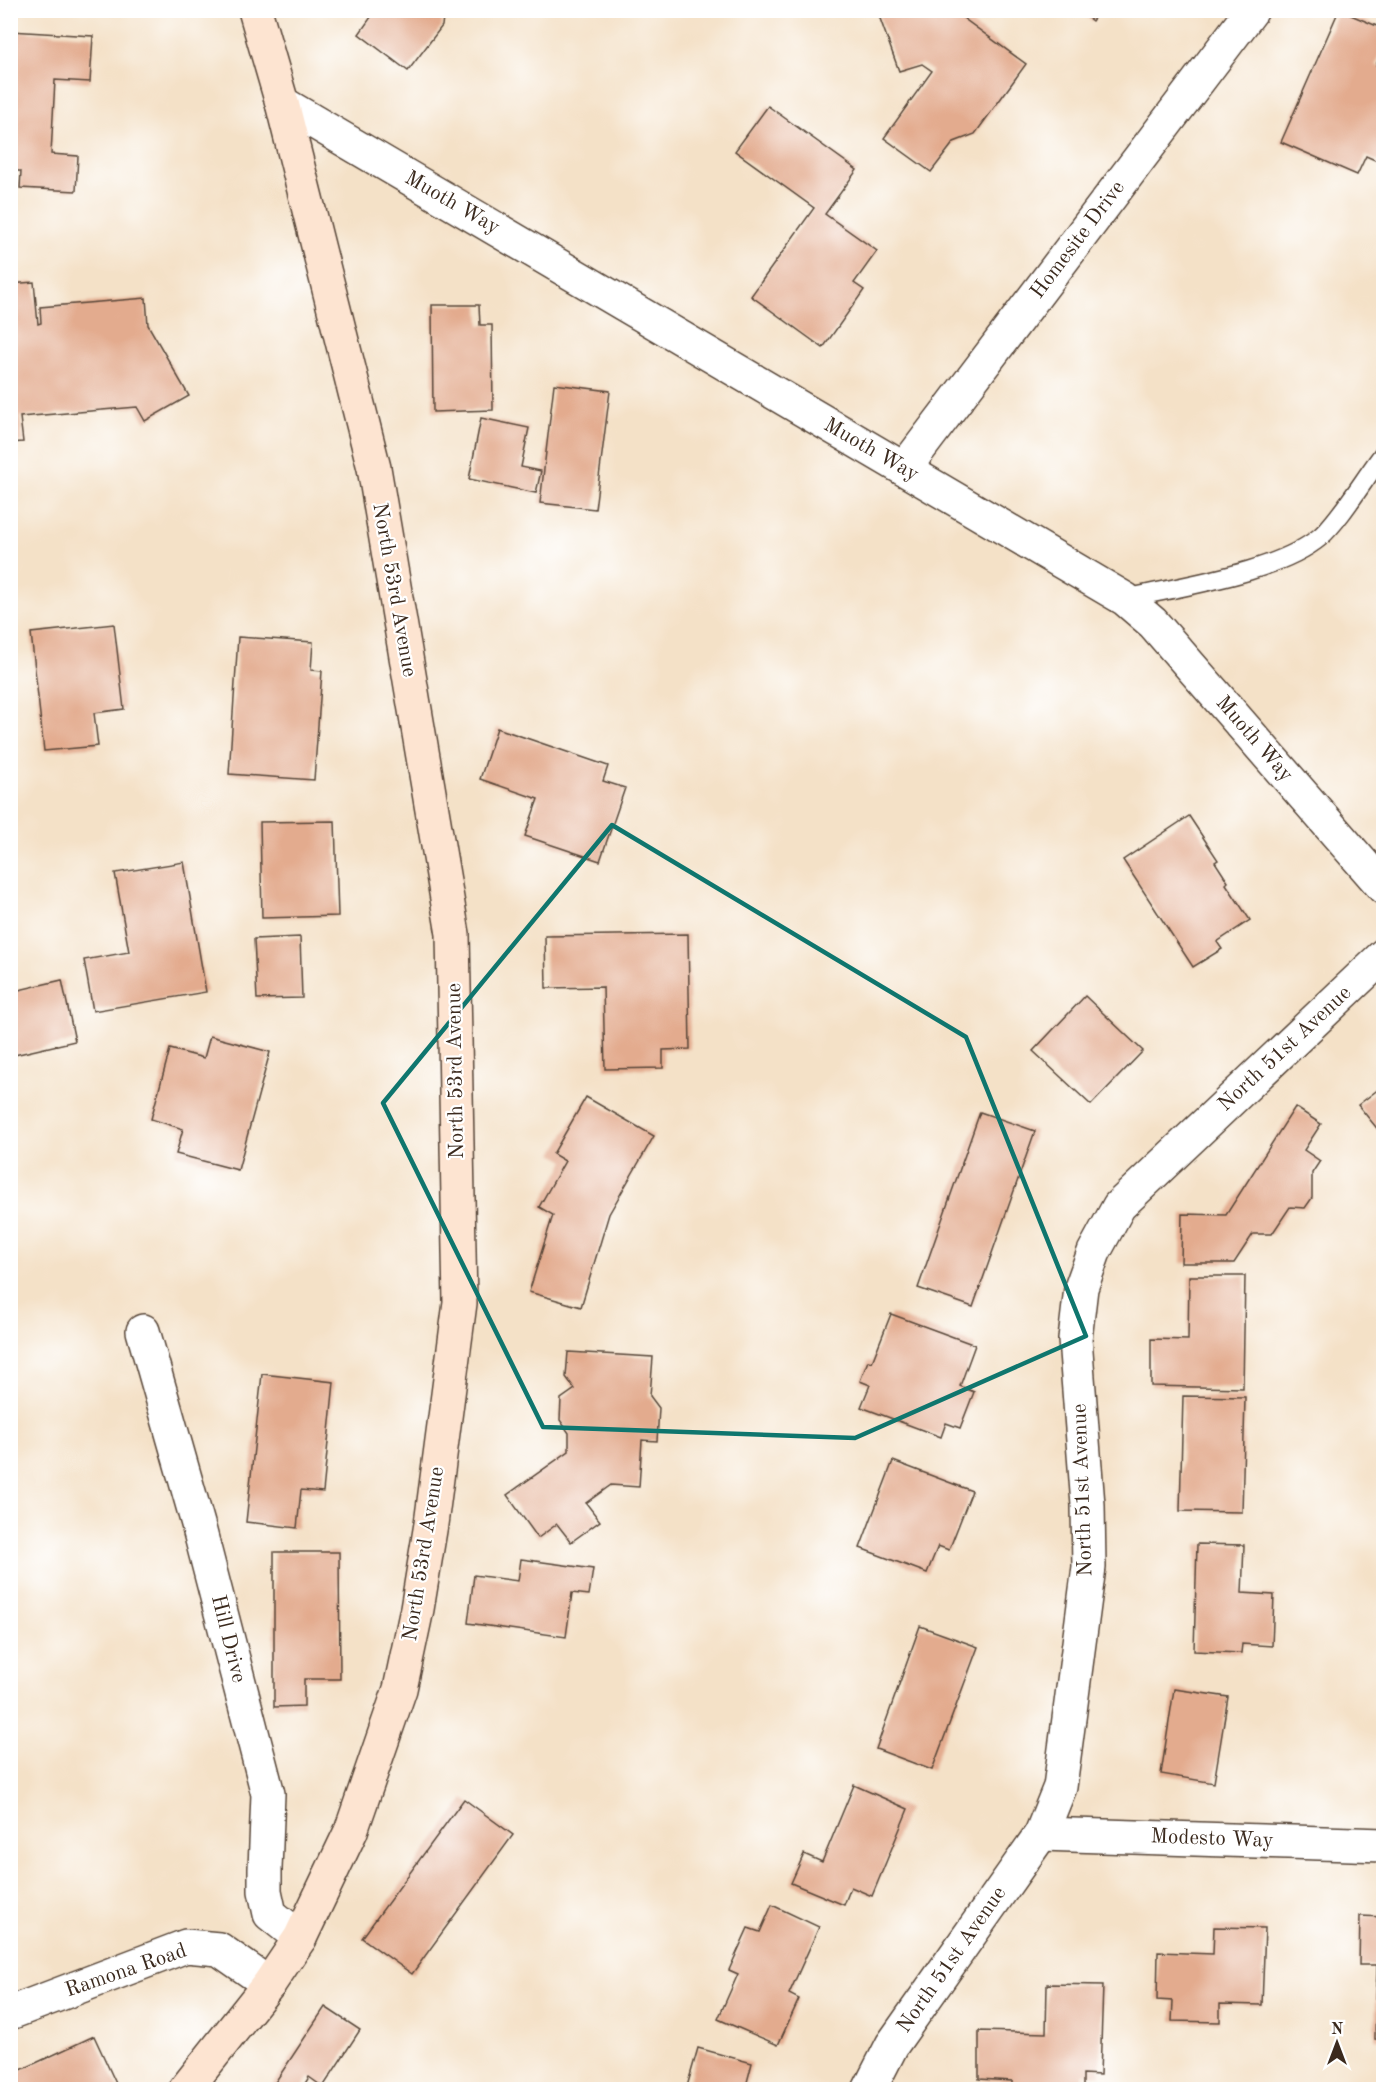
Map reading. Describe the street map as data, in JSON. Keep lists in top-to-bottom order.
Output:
{
  "streets": {
    "street": [
      "Muoth Way",
      "Homesite Drive",
      "North 53rd Avenue",
      "North 51st Avenue",
      "Hill Drive",
      "Modesto Way",
      "Ramona Road"
    ]
  },
  "crossings": [
    ["Muoth Way", "Homesite Drive"],
    ["Muoth Way", "North 53rd Avenue"],
    ["North 53rd Avenue", "Hill Drive"],
    ["North 53rd Avenue", "Ramona Road"],
    ["North 51st Avenue", "Modesto Way"]
  ],
  "north": "top"
}
